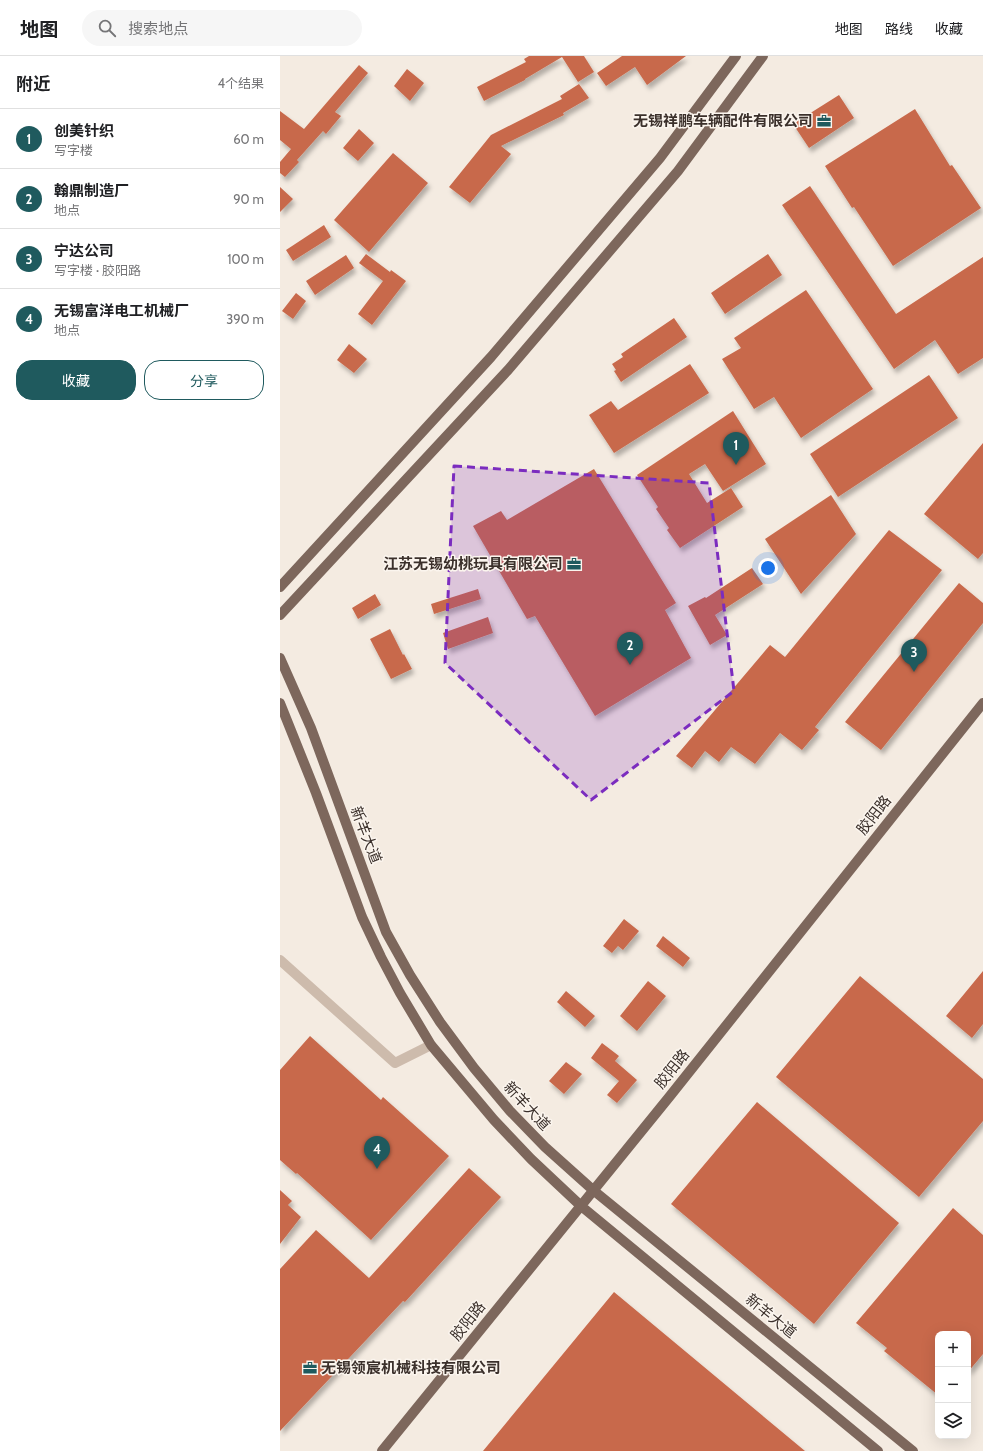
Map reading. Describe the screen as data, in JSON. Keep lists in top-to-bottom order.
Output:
{
  "streets": {
    "main road": ["胶阳路", "新羊大道"]
  },
  "crossings": [
    ["胶阳路", "新羊大道"]
  ],
  "places": {
    "office": ["无锡祥鹏车辆配件有限公司", "江苏无锡幼桃玩具有限公司", "无锡领宸机械科技有限公司"]
  },
  "page": {
    "header": "地图",
    "search": "搜索地点",
    "nav": ["地图", "路线", "收藏"],
    "heading": ["附近", "4个结果"],
    "list": [
      {
        "mark": "1",
        "name": "创美针织",
        "note": "写字楼",
        "value": "60 m"
      },
      {
        "mark": "2",
        "name": "翰鼎制造厂",
        "note": "地点",
        "value": "90 m"
      },
      {
        "mark": "3",
        "name": "宁达公司",
        "note": "写字楼 · 胶阳路",
        "value": "100 m"
      },
      {
        "mark": "4",
        "name": "无锡富洋电工机械厂",
        "note": "地点",
        "value": "390 m"
      }
    ],
    "buttons": ["收藏", "分享"],
    "pins": [
      "1",
      "2",
      "3",
      "4"
    ],
    "map_buttons": ["+", "−"]
  }
}
